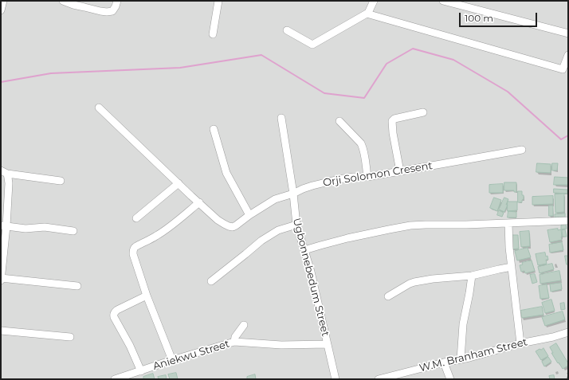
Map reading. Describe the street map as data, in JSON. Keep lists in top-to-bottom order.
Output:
{
  "streets": {
    "street": [
      "Orji Solomon Cresent",
      "Ugbonnebedum Street",
      "Aniekwu Street",
      "W.M. Branham Street"
    ]
  },
  "crossings": [
    ["Orji Solomon Cresent", "Ugbonnebedum Street"],
    ["Ugbonnebedum Street", "Aniekwu Street"]
  ],
  "scale_bar": "100 m"
}
